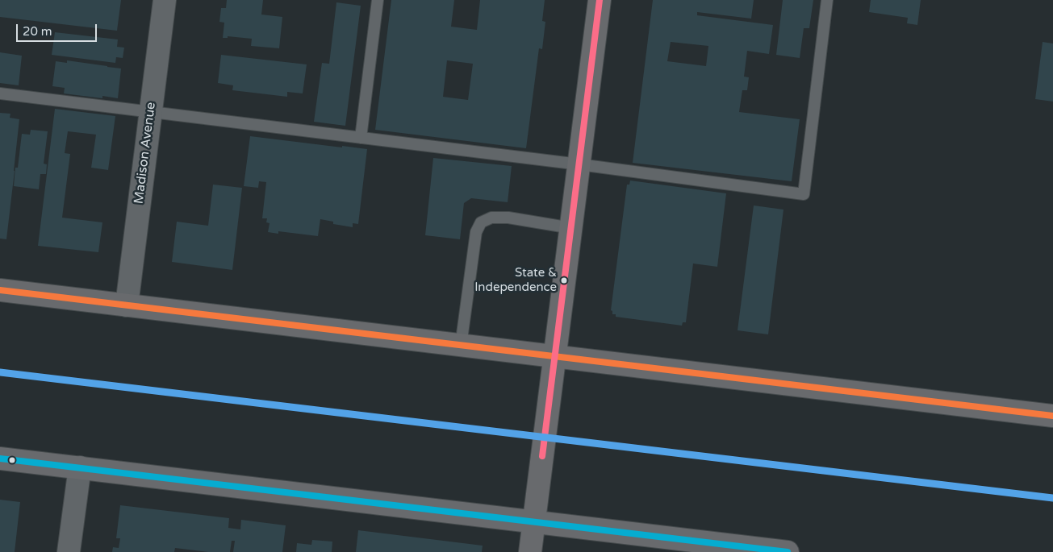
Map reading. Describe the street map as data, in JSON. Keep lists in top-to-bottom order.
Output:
{
  "streets": {
    "street": ["Madison Avenue"]
  },
  "places": ["State & Independence"],
  "scale_bar": "20 m"
}
